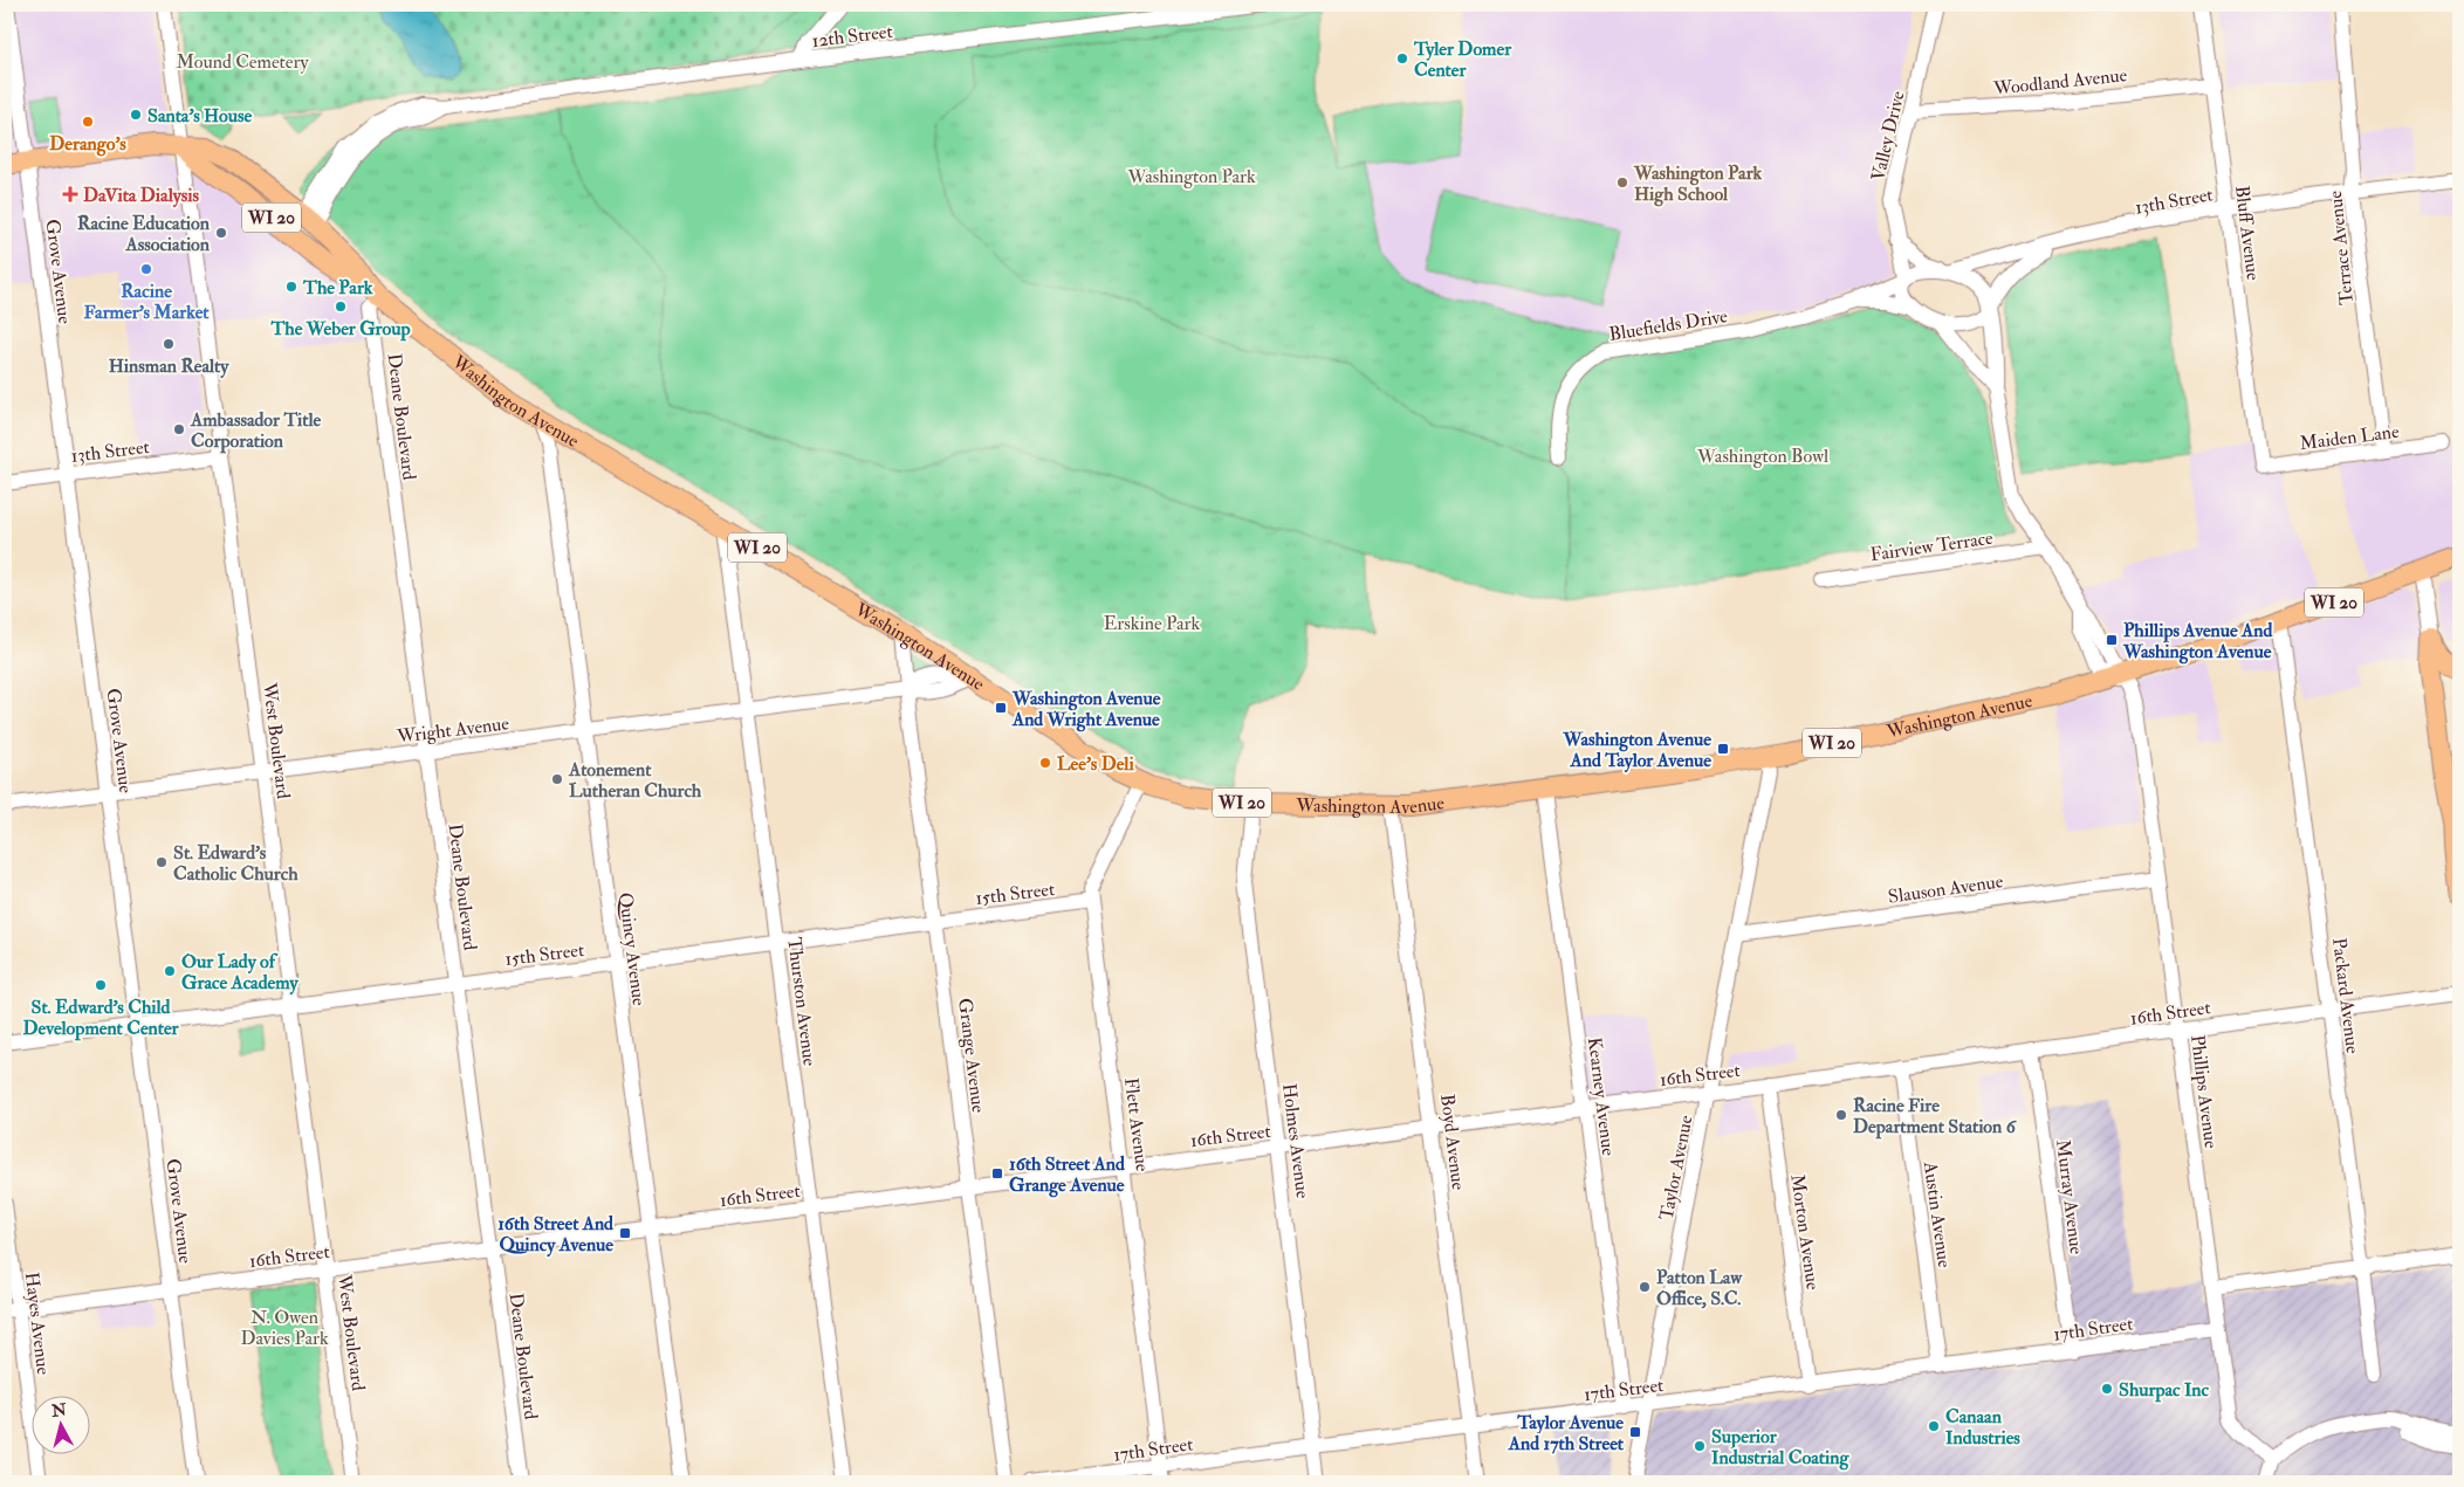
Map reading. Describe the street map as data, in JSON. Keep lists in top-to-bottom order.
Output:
{
  "streets": {
    "main road": ["WI 20", "Washington Avenue"],
    "street": [
      "12th Street",
      "Woodland Avenue",
      "Valley Drive",
      "13th Street",
      "Bluff Avenue",
      "Terrace Avenue",
      "Grove Avenue",
      "Bluefields Drive",
      "Deane Boulevard",
      "Maiden Lane",
      "Fairview Terrace",
      "Wright Avenue",
      "West Boulevard",
      "Slauson Avenue",
      "15th Street",
      "Quincy Avenue",
      "Packard Avenue",
      "Thurston Avenue",
      "16th Street",
      "Grange Avenue",
      "Phillips Avenue",
      "Kearney Avenue",
      "Flett Avenue",
      "Holmes Avenue",
      "Boyd Avenue",
      "Taylor Avenue",
      "Murray Avenue",
      "Austin Avenue",
      "Morton Avenue",
      "Hayes Avenue",
      "17th Street"
    ]
  },
  "crossings": [
    ["12th Street", "Washington Avenue"],
    ["Woodland Avenue", "Valley Drive"],
    ["Woodland Avenue", "Bluff Avenue"],
    ["Valley Drive", "13th Street"],
    ["Valley Drive", "Bluefields Drive"],
    ["13th Street", "Bluff Avenue"],
    ["13th Street", "Terrace Avenue"],
    ["13th Street", "Grove Avenue"],
    ["13th Street", "Bluefields Drive"],
    ["13th Street", "West Boulevard"],
    ["Bluff Avenue", "Maiden Lane"],
    ["Terrace Avenue", "Maiden Lane"],
    ["Grove Avenue", "Washington Avenue"],
    ["Grove Avenue", "Wright Avenue"],
    ["Grove Avenue", "15th Street"],
    ["Grove Avenue", "16th Street"],
    ["Washington Avenue", "Deane Boulevard"],
    ["Washington Avenue", "Wright Avenue"],
    ["Washington Avenue", "West Boulevard"],
    ["Washington Avenue", "Quincy Avenue"],
    ["Washington Avenue", "Packard Avenue"],
    ["Washington Avenue", "Thurston Avenue"],
    ["Washington Avenue", "Grange Avenue"],
    ["Washington Avenue", "Phillips Avenue"],
    ["Washington Avenue", "Kearney Avenue"],
    ["Washington Avenue", "Flett Avenue"],
    ["Washington Avenue", "Holmes Avenue"],
    ["Washington Avenue", "Boyd Avenue"],
    ["Washington Avenue", "Taylor Avenue"],
    ["Deane Boulevard", "Wright Avenue"],
    ["Deane Boulevard", "15th Street"],
    ["Deane Boulevard", "16th Street"],
    ["Wright Avenue", "West Boulevard"],
    ["Wright Avenue", "Quincy Avenue"],
    ["Wright Avenue", "Thurston Avenue"],
    ["Wright Avenue", "Grange Avenue"],
    ["West Boulevard", "15th Street"],
    ["West Boulevard", "16th Street"],
    ["Slauson Avenue", "Phillips Avenue"],
    ["Slauson Avenue", "Taylor Avenue"],
    ["15th Street", "Quincy Avenue"],
    ["15th Street", "Thurston Avenue"],
    ["15th Street", "Grange Avenue"],
    ["15th Street", "Flett Avenue"],
    ["Quincy Avenue", "16th Street"],
    ["Packard Avenue", "16th Street"],
    ["Thurston Avenue", "16th Street"],
    ["16th Street", "Grange Avenue"],
    ["16th Street", "Phillips Avenue"],
    ["16th Street", "Kearney Avenue"],
    ["16th Street", "Flett Avenue"],
    ["16th Street", "Holmes Avenue"],
    ["16th Street", "Boyd Avenue"],
    ["16th Street", "Taylor Avenue"],
    ["16th Street", "Murray Avenue"],
    ["16th Street", "Austin Avenue"],
    ["16th Street", "Morton Avenue"],
    ["16th Street", "Hayes Avenue"],
    ["Phillips Avenue", "17th Street"],
    ["Kearney Avenue", "17th Street"],
    ["Flett Avenue", "17th Street"],
    ["Holmes Avenue", "17th Street"],
    ["Boyd Avenue", "17th Street"],
    ["Taylor Avenue", "17th Street"],
    ["Murray Avenue", "17th Street"],
    ["Austin Avenue", "17th Street"],
    ["Morton Avenue", "17th Street"]
  ],
  "parks": [
    "Mound Cemetery",
    "Washington Park",
    "Washington Bowl",
    "Erskine Park",
    "N. Owen Davies Park"
  ],
  "places": {
    "other": [
      "Tyler Domer Center",
      "Santa's House",
      "Derango's",
      "Washington Park High School",
      "Racine Education Association",
      "Racine Farmer's Market",
      "The Park",
      "The Weber Group",
      "Hinsman Realty",
      "Ambassador Title Corporation",
      "Lee's Deli",
      "Atonement Lutheran Church",
      "St. Edward's Catholic Church",
      "Our Lady of Grace Academy",
      "St. Edward's Child Development Center",
      "Racine Fire Department Station 6",
      "Patton Law Office, S.C.",
      "Shurpac Inc",
      "Canaan Industries",
      "Superior Industrial Coating"
    ],
    "health": ["DaVita Dialysis"],
    "transit": [
      "Phillips Avenue And Washington Avenue",
      "Washington Avenue And Wright Avenue",
      "Washington Avenue And Taylor Avenue",
      "16th Street And Grange Avenue",
      "16th Street And Quincy Avenue",
      "Taylor Avenue And 17th Street"
    ]
  },
  "north": "top"
}
